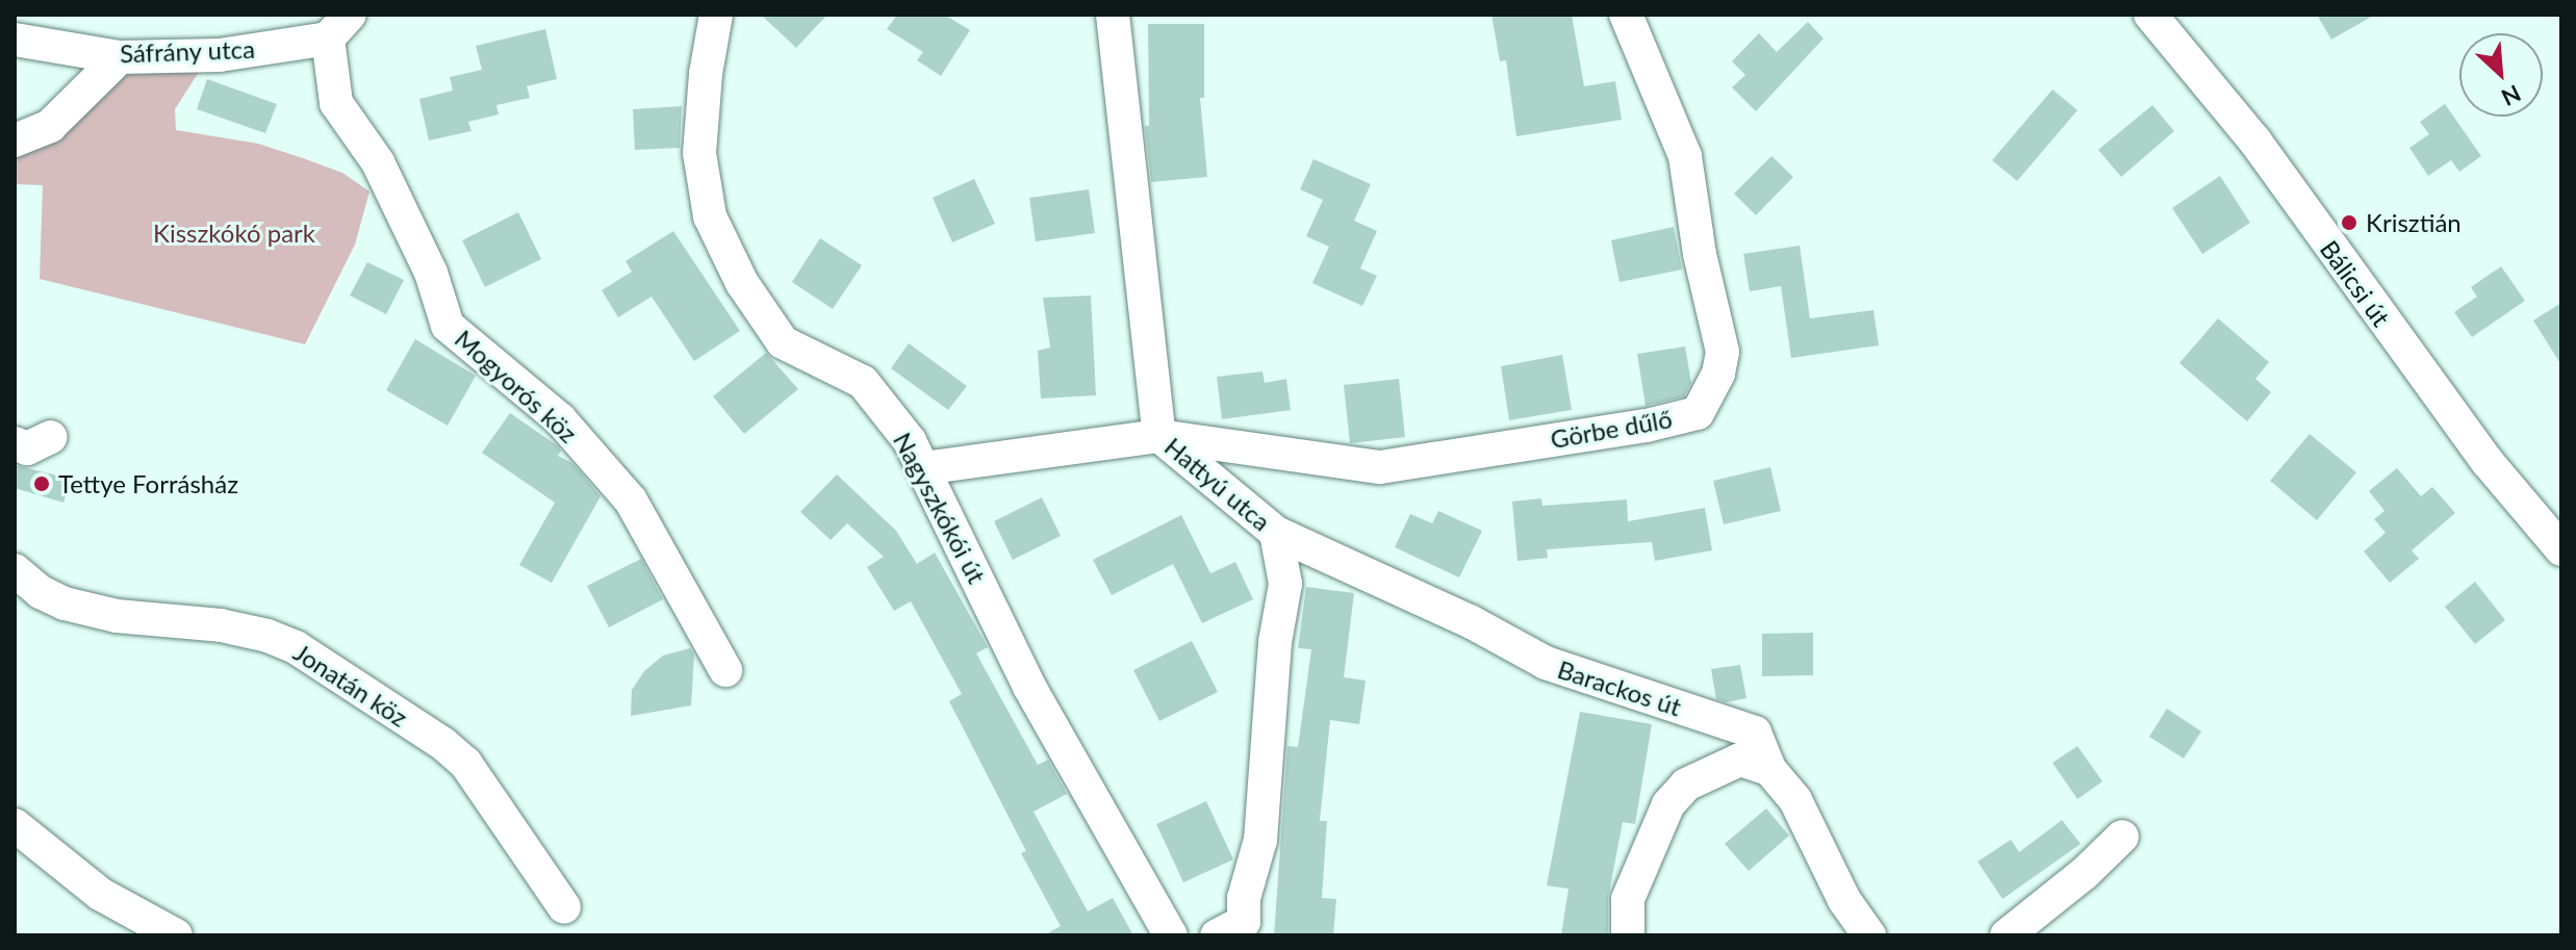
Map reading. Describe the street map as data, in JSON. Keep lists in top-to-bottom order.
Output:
{
  "streets": {
    "street": [
      "Sáfrány utca",
      "Bálicsi út",
      "Mogyorós köz",
      "Görbe dűlő",
      "Hattyú utca",
      "Nagyszkókói út",
      "Jonatán köz",
      "Barackos út"
    ]
  },
  "crossings": [
    ["Sáfrány utca", "Mogyorós köz"],
    ["Görbe dűlő", "Hattyú utca"],
    ["Hattyú utca", "Barackos út"]
  ],
  "parks": ["Kisszkókó park"],
  "places": ["Krisztián", "Tettye Forrásház"],
  "north": "bottom right"
}
